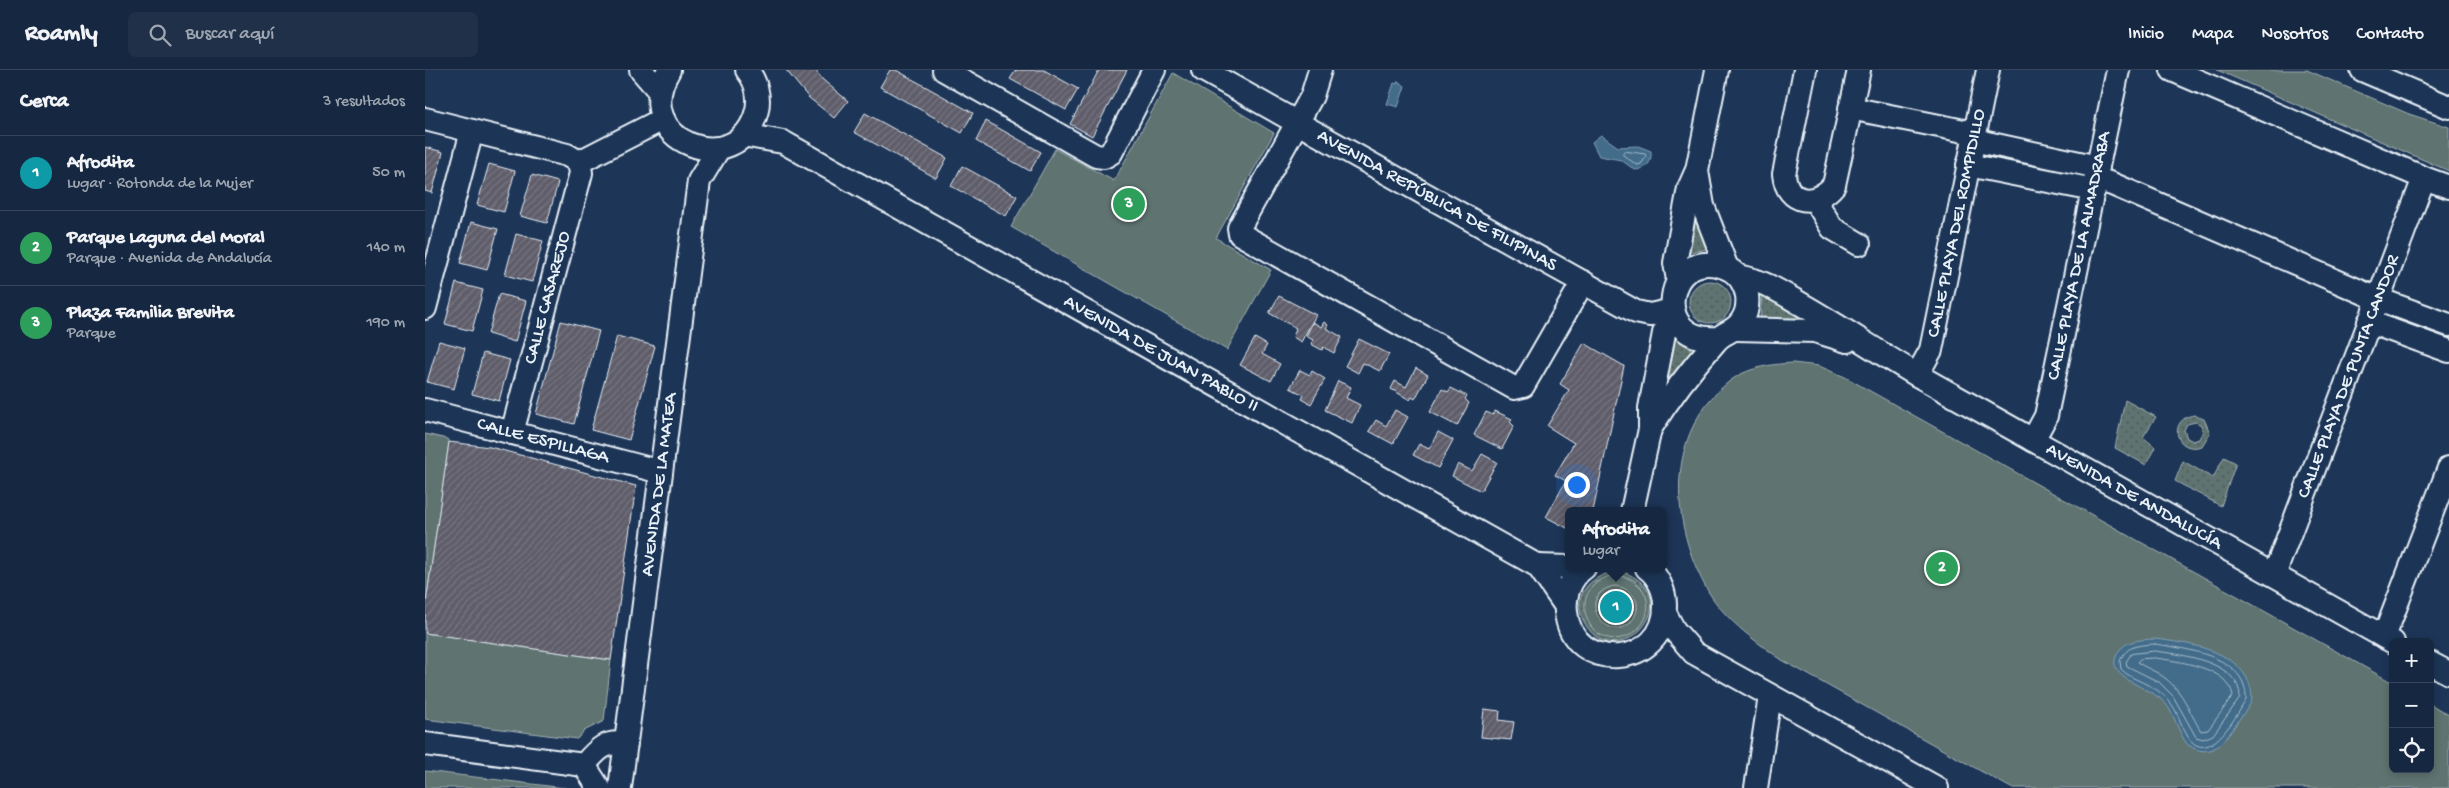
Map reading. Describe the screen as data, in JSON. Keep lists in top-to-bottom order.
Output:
{
  "streets": {
    "street": [
      "AVENIDA REPÚBLICA DE FILIPINAS",
      "CALLE PLAYA DEL ROMPIDILLO",
      "CALLE PLAYA DE LA ALMADRABA",
      "CALLE CASAREJO",
      "AVENIDA DE JUAN PABLO II",
      "CALLE PLAYA DE PUNTA CANDOR",
      "CALLE ESPILLAGA",
      "AVENIDA DE LA MATEA",
      "AVENIDA DE ANDALUCÍA"
    ]
  },
  "crossings": [
    ["AVENIDA REPÚBLICA DE FILIPINAS", "AVENIDA DE ANDALUCÍA"],
    ["CALLE PLAYA DEL ROMPIDILLO", "AVENIDA DE ANDALUCÍA"],
    ["CALLE PLAYA DE LA ALMADRABA", "AVENIDA DE ANDALUCÍA"],
    ["CALLE CASAREJO", "CALLE ESPILLAGA"],
    ["CALLE PLAYA DE PUNTA CANDOR", "AVENIDA DE ANDALUCÍA"],
    ["CALLE ESPILLAGA", "AVENIDA DE LA MATEA"]
  ],
  "page": {
    "header": "Roamly",
    "search": "Buscar aquí",
    "nav": [
      "Inicio",
      "Mapa",
      "Nosotros",
      "Contacto"
    ],
    "heading": ["Cerca", "3 resultados"],
    "list": [
      {
        "mark": "1",
        "name": "Afrodita",
        "note": "Lugar · Rotonda de la Mujer",
        "value": "50 m"
      },
      {
        "mark": "2",
        "name": "Parque Laguna del Moral",
        "note": "Parque · Avenida de Andalucía",
        "value": "140 m"
      },
      {
        "mark": "3",
        "name": "Plaza Familia Brevita",
        "note": "Parque",
        "value": "190 m"
      }
    ],
    "pins": ["3", "2", "1"],
    "popup": ["Afrodita", "Lugar"],
    "map_buttons": ["+", "−"]
  }
}
